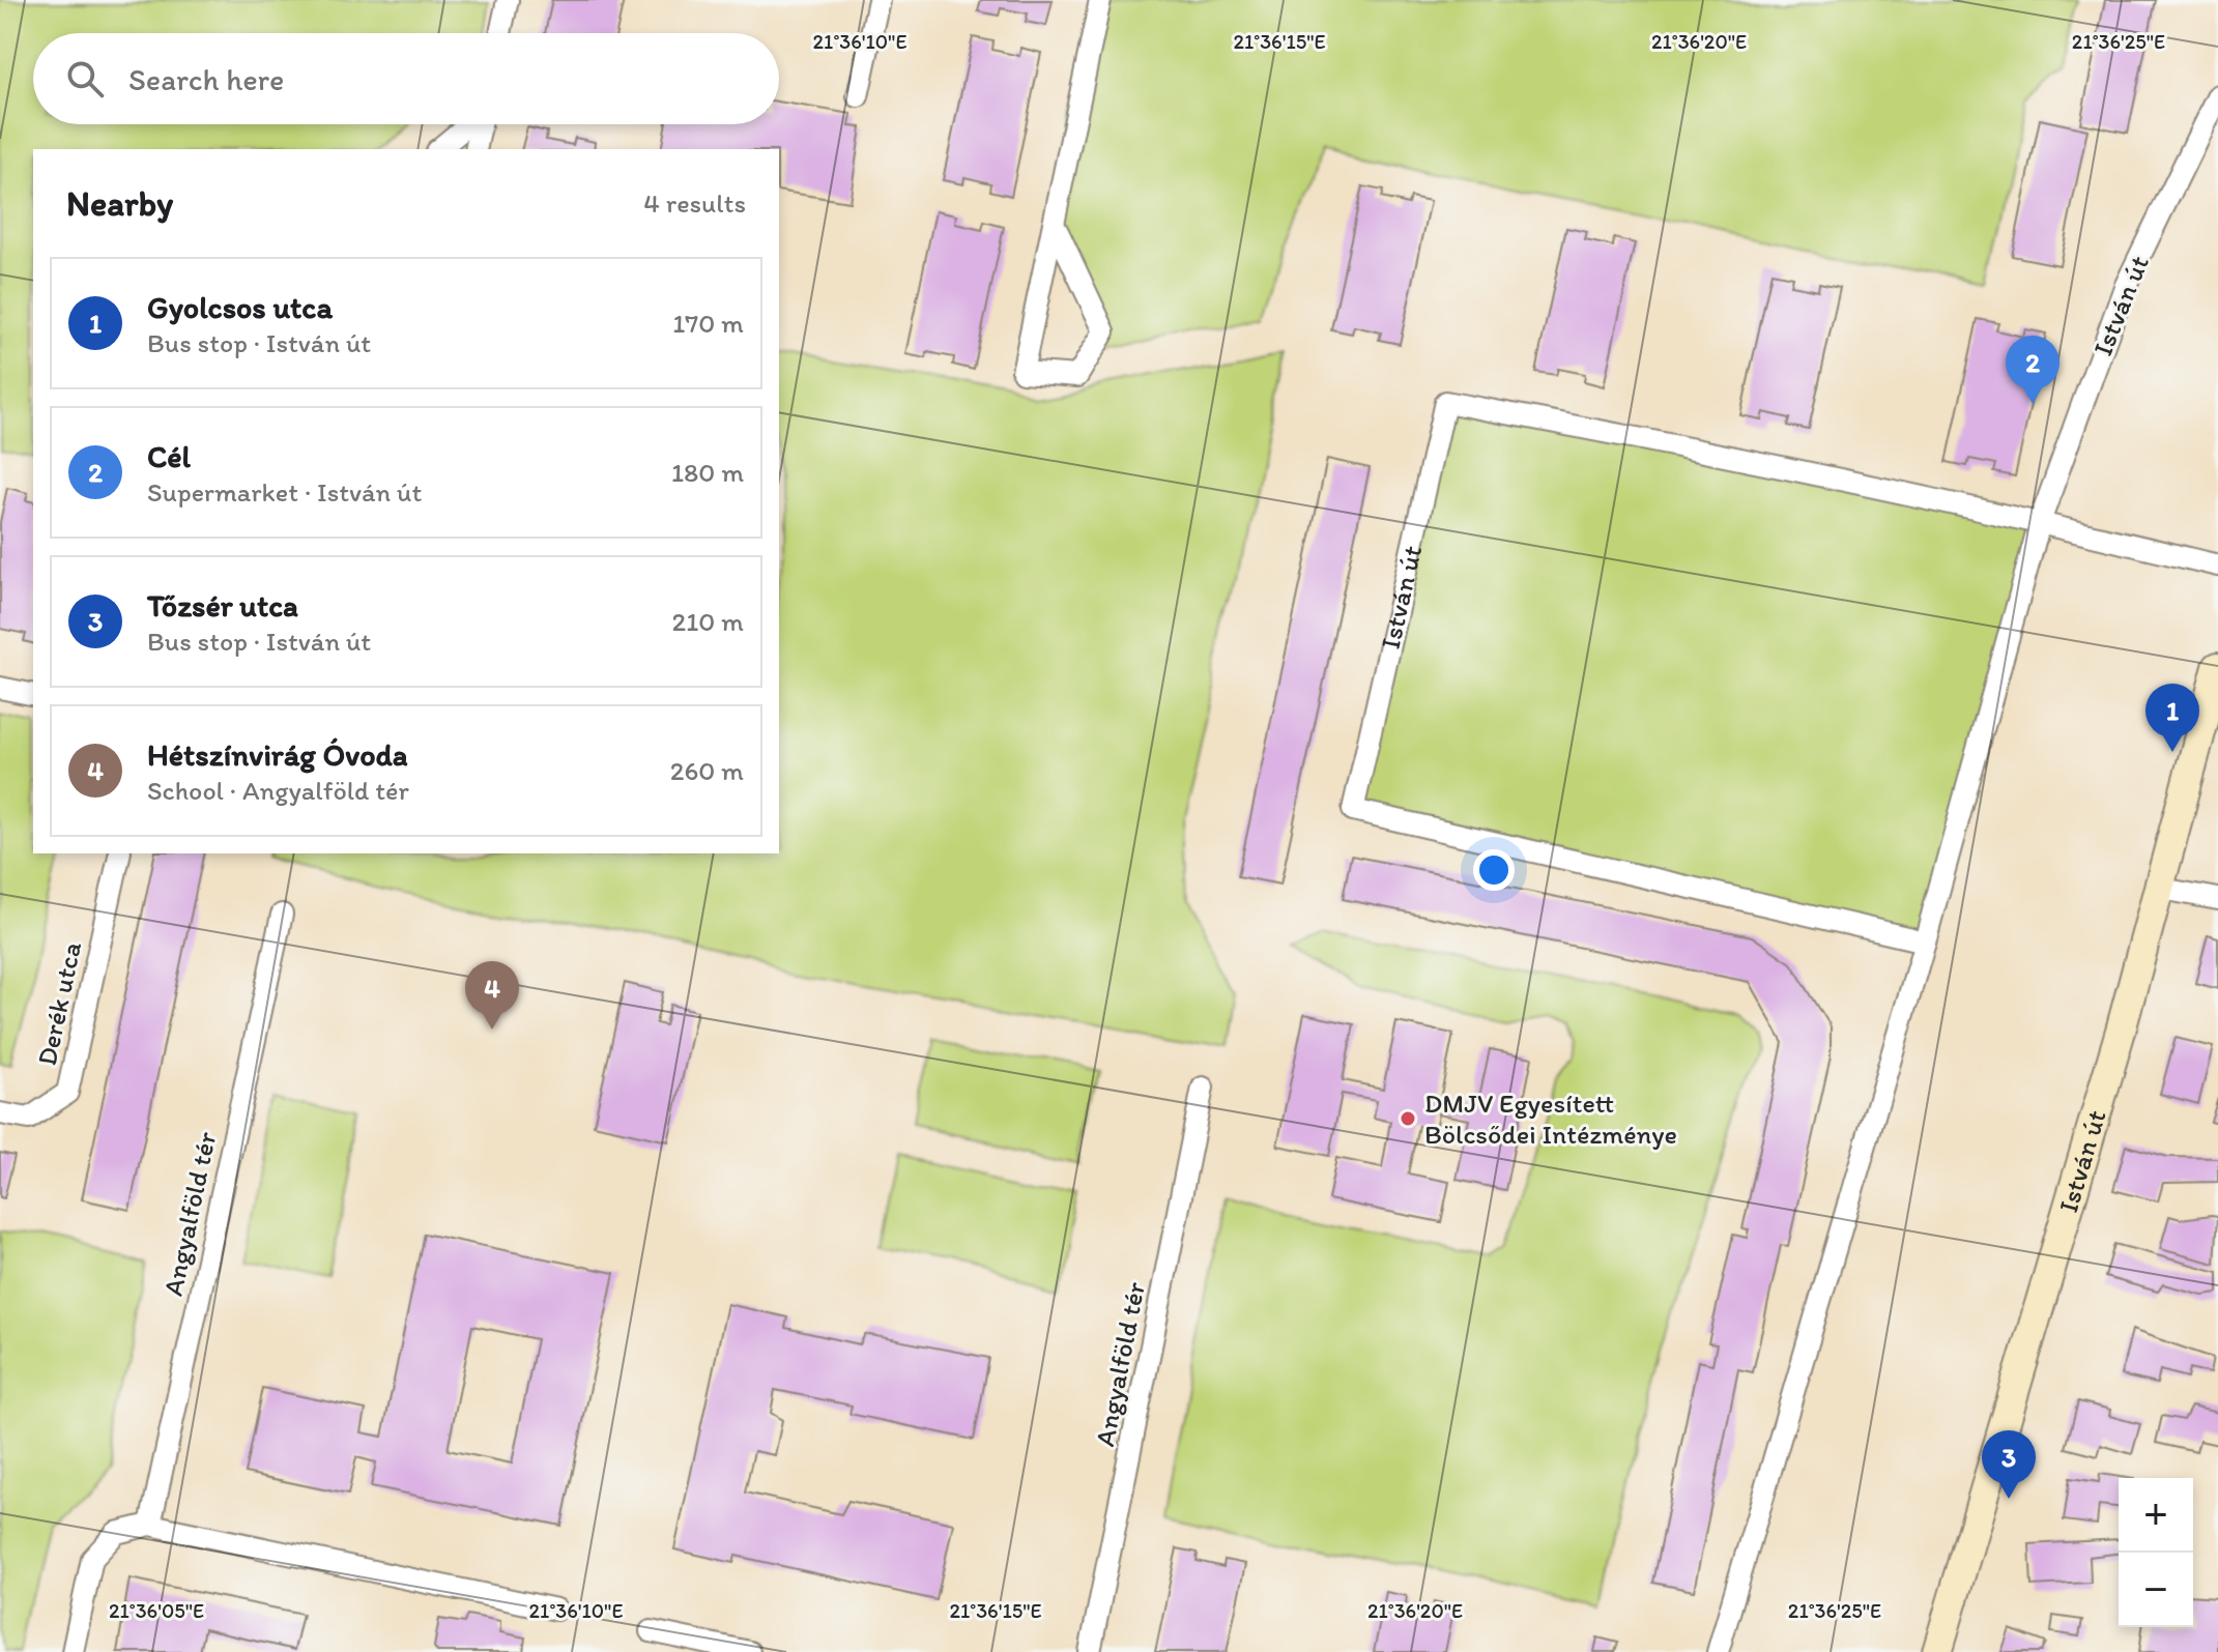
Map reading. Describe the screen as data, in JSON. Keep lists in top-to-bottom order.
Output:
{
  "streets": {
    "street": ["István út", "Derék utca", "Angyalföld tér"]
  },
  "places": ["DMJV Egyesített Bölcsődei Intézménye"],
  "page": {
    "search": "Search here",
    "heading": ["Nearby", "4 results"],
    "list": [
      {
        "mark": "1",
        "name": "Gyolcsos utca",
        "note": "Bus stop · István út",
        "value": "170 m"
      },
      {
        "mark": "2",
        "name": "Cél",
        "note": "Supermarket · István út",
        "value": "180 m"
      },
      {
        "mark": "3",
        "name": "Tőzsér utca",
        "note": "Bus stop · István út",
        "value": "210 m"
      },
      {
        "mark": "4",
        "name": "Hétszínvirág Óvoda",
        "note": "School · Angyalföld tér",
        "value": "260 m"
      }
    ],
    "pins": [
      "2",
      "1",
      "4",
      "3"
    ],
    "map_buttons": ["+", "−"]
  },
  "coordinates": [
    "21°36'10\"E",
    "21°36'15\"E",
    "21°36'20\"E",
    "21°36'25\"E",
    "21°36'05\"E"
  ]
}
